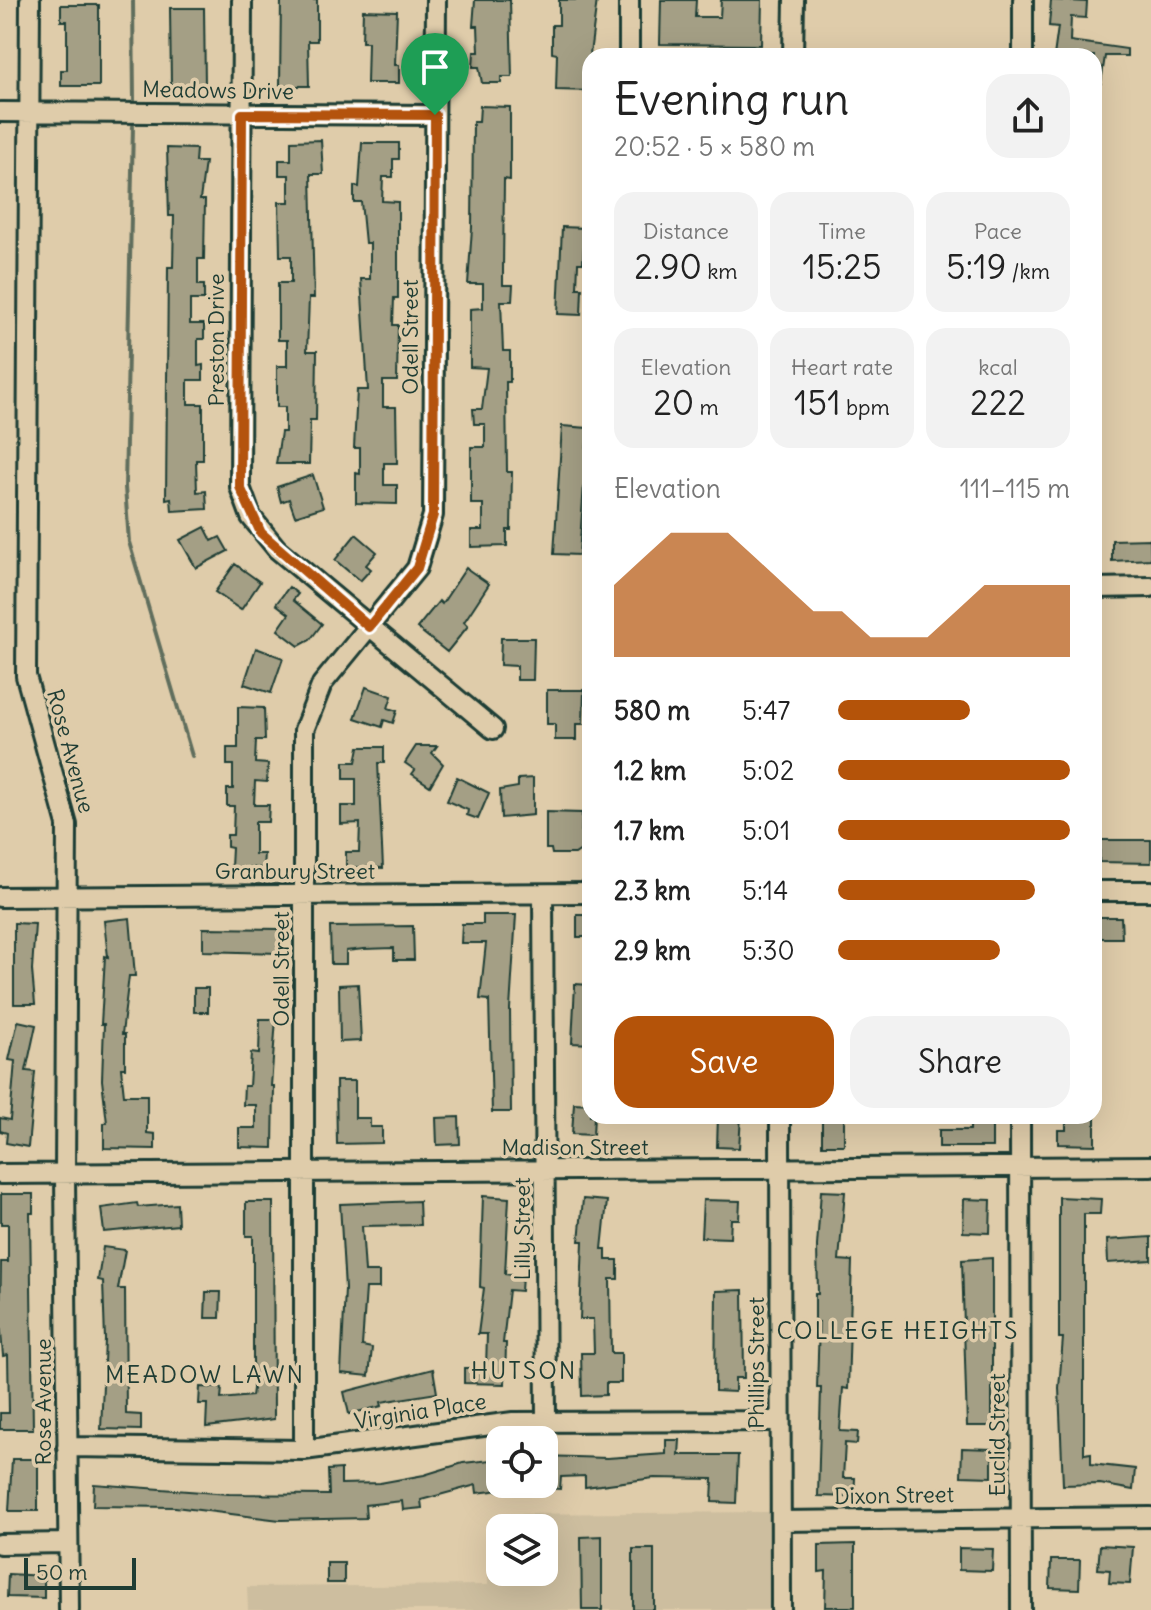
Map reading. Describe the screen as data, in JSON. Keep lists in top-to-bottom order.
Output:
{
  "streets": {
    "street": [
      "Meadows Drive",
      "Odell Street",
      "Preston Drive",
      "Rose Avenue",
      "Granbury Street",
      "Madison Street",
      "Lilly Street",
      "Phillips Street",
      "Virginia Place",
      "Euclid Street",
      "Dixon Street"
    ]
  },
  "crossings": [
    ["Meadows Drive", "Odell Street"],
    ["Meadows Drive", "Preston Drive"],
    ["Meadows Drive", "Rose Avenue"],
    ["Odell Street", "Preston Drive"],
    ["Odell Street", "Granbury Street"],
    ["Odell Street", "Madison Street"],
    ["Odell Street", "Virginia Place"],
    ["Rose Avenue", "Granbury Street"],
    ["Rose Avenue", "Madison Street"],
    ["Rose Avenue", "Virginia Place"],
    ["Granbury Street", "Lilly Street"],
    ["Madison Street", "Lilly Street"],
    ["Madison Street", "Phillips Street"],
    ["Madison Street", "Euclid Street"],
    ["Lilly Street", "Virginia Place"],
    ["Phillips Street", "Virginia Place"],
    ["Phillips Street", "Dixon Street"],
    ["Euclid Street", "Dixon Street"]
  ],
  "districts": ["COLLEGE HEIGHTS", "HUTSON", "MEADOW LAWN"],
  "scale_bar": "50 m",
  "page": {
    "heading": ["Evening run", "20:52 · 5 × 580 m"],
    "stats": [
      ["Distance", "2.90 km"],
      ["Time", "15:25"],
      ["Pace", "5:19 /km"],
      ["Elevation", "20 m"],
      ["Heart rate", "151 bpm"],
      ["kcal", "222"]
    ],
    "chart": ["Elevation", "111–115 m"],
    "list": [
      {
        "name": "580 m",
        "note": "5:47"
      },
      {
        "name": "1.2 km",
        "note": "5:02"
      },
      {
        "name": "1.7 km",
        "note": "5:01"
      },
      {
        "name": "2.3 km",
        "note": "5:14"
      },
      {
        "name": "2.9 km",
        "note": "5:30"
      }
    ],
    "buttons": ["Save", "Share"],
    "scale": "50 m"
  }
}
